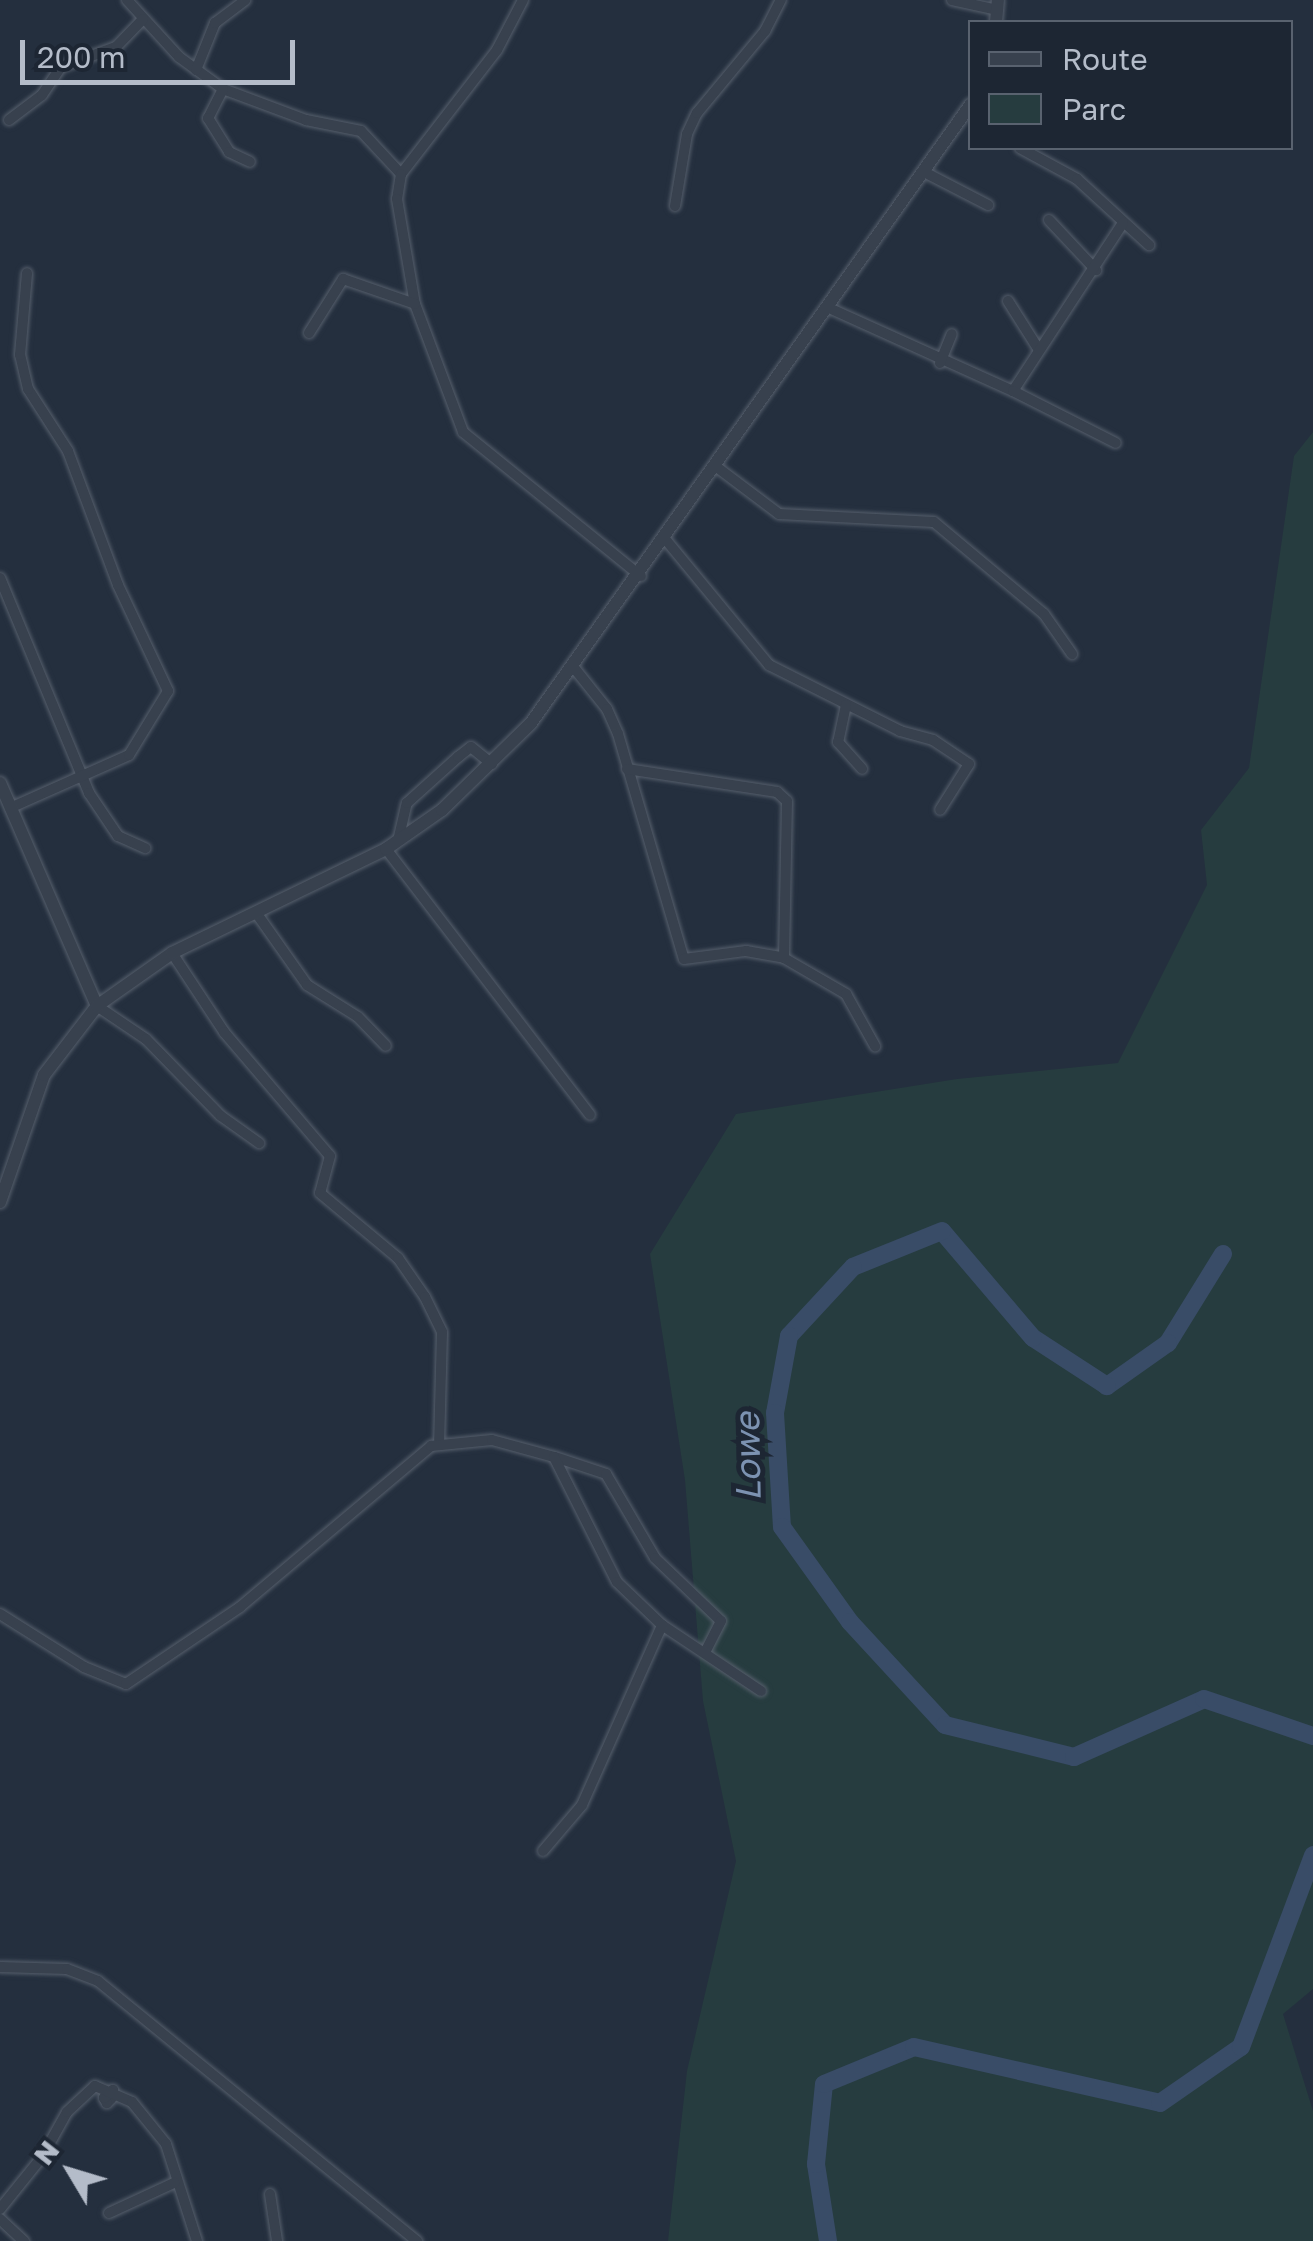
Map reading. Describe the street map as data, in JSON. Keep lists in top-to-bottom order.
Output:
{
  "water": ["Lowe"],
  "legend": ["Route", "Parc"],
  "scale_bar": "200 m",
  "north": "top left"
}
